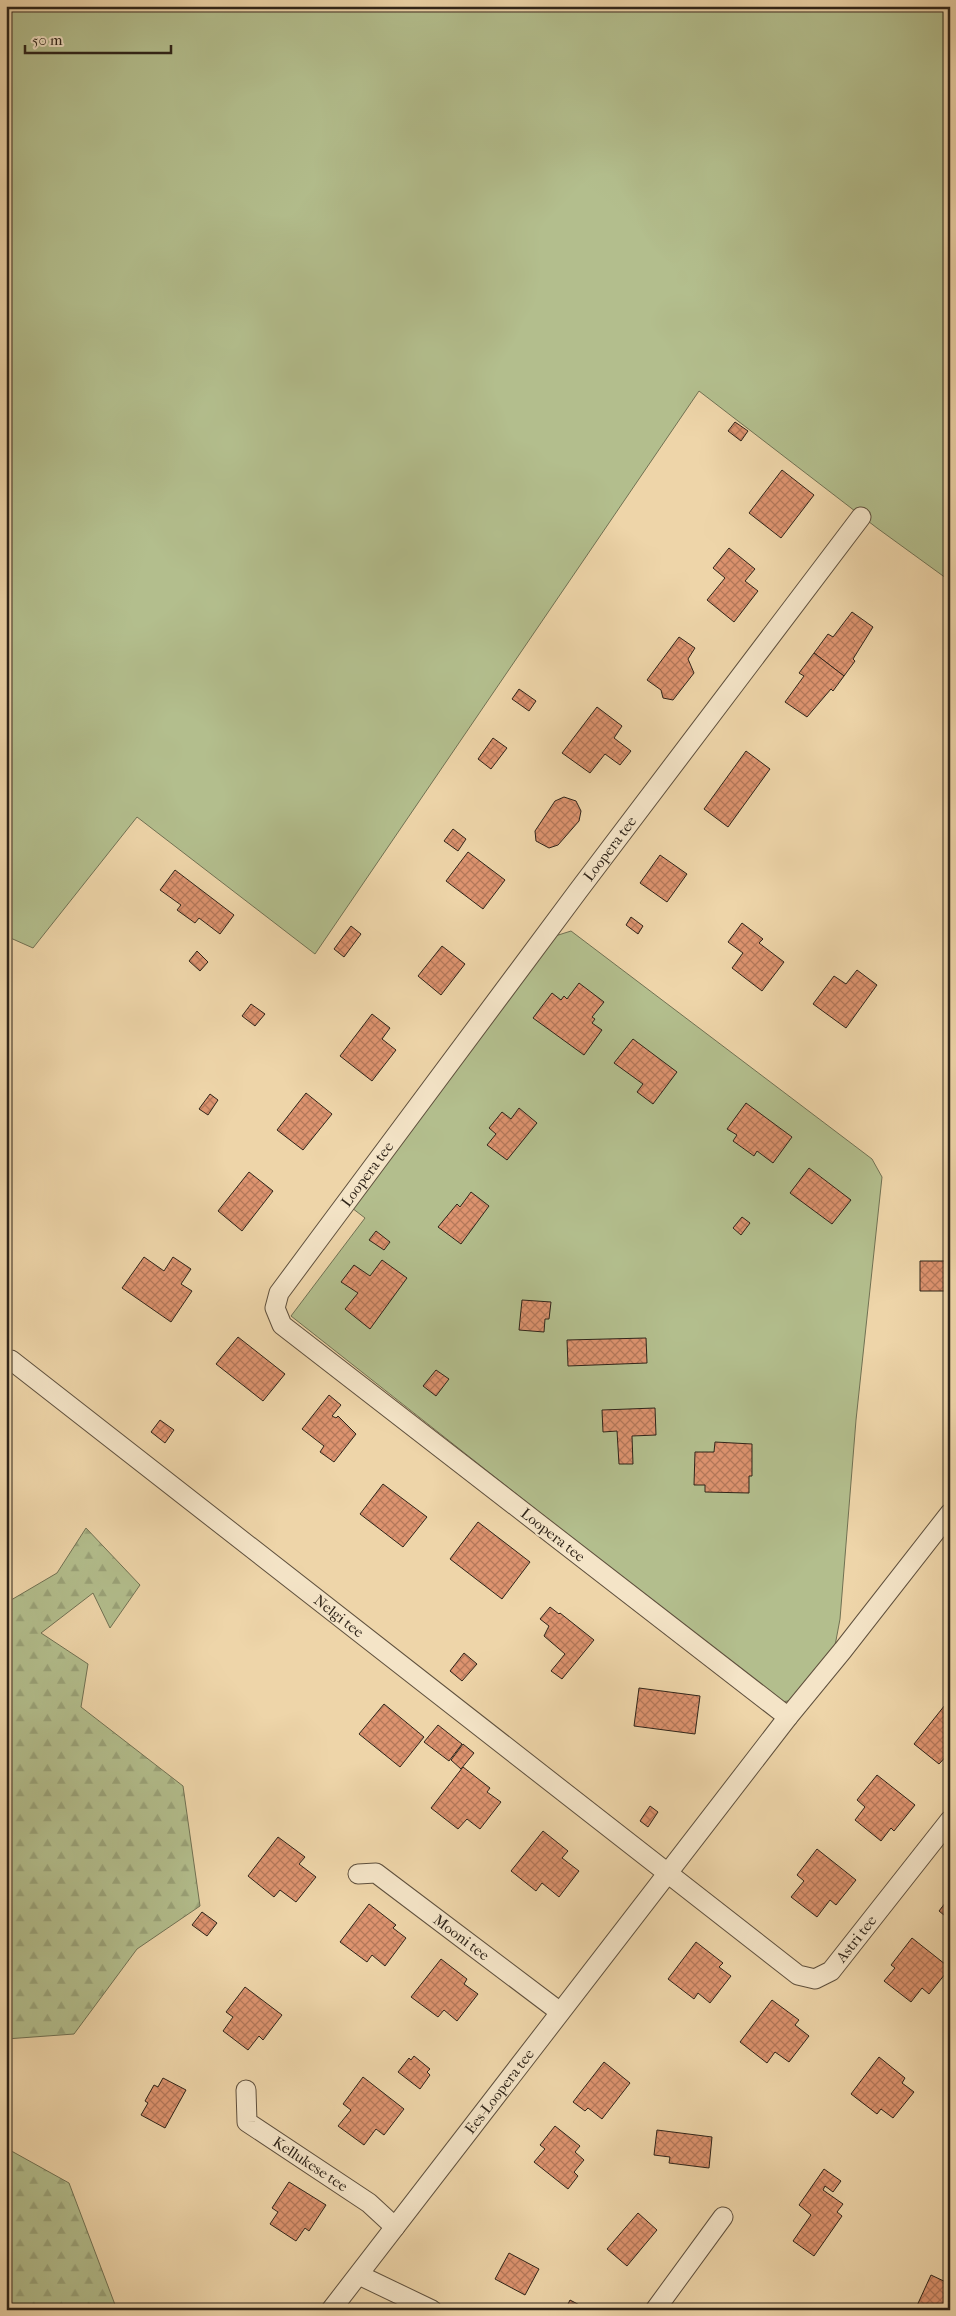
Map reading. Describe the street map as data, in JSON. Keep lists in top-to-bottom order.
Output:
{
  "streets": {
    "street": [
      "Loopera tee",
      "Nelgi tee",
      "Mooni tee",
      "Astri tee",
      "Ees-Loopera tee",
      "Kellukese tee"
    ]
  },
  "crossings": [
    ["Nelgi tee", "Astri tee"],
    ["Nelgi tee", "Ees-Loopera tee"],
    ["Mooni tee", "Ees-Loopera tee"],
    ["Astri tee", "Ees-Loopera tee"],
    ["Ees-Loopera tee", "Kellukese tee"]
  ],
  "scale_bar": "50 m"
}
